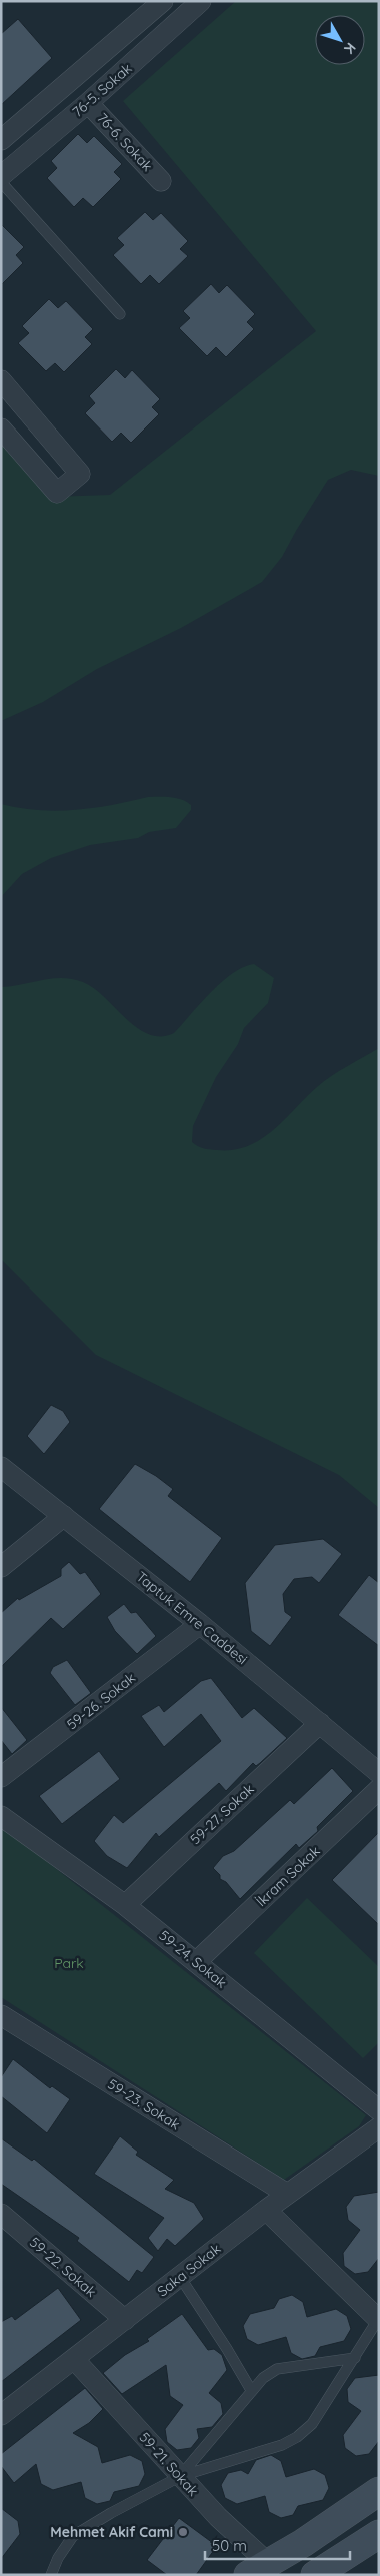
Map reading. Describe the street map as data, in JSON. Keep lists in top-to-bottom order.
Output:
{
  "streets": {
    "street": [
      "76-5. Sokak",
      "76-6. Sokak",
      "Taptuk Emre Caddesi",
      "59-26. Sokak",
      "59-27. Sokak",
      "İkram Sokak",
      "59-24. Sokak",
      "59-23. Sokak",
      "59-22. Sokak",
      "Saka Sokak",
      "59-21. Sokak"
    ]
  },
  "crossings": [
    ["76-5. Sokak", "76-6. Sokak"],
    ["Taptuk Emre Caddesi", "59-26. Sokak"],
    ["Taptuk Emre Caddesi", "59-27. Sokak"],
    ["59-27. Sokak", "59-24. Sokak"],
    ["İkram Sokak", "59-24. Sokak"],
    ["59-23. Sokak", "Saka Sokak"],
    ["59-22. Sokak", "Saka Sokak"],
    ["Saka Sokak", "59-21. Sokak"]
  ],
  "parks": ["Park"],
  "places": ["Mehmet Akif Cami"],
  "scale_bar": "50 m",
  "north": "bottom right"
}
